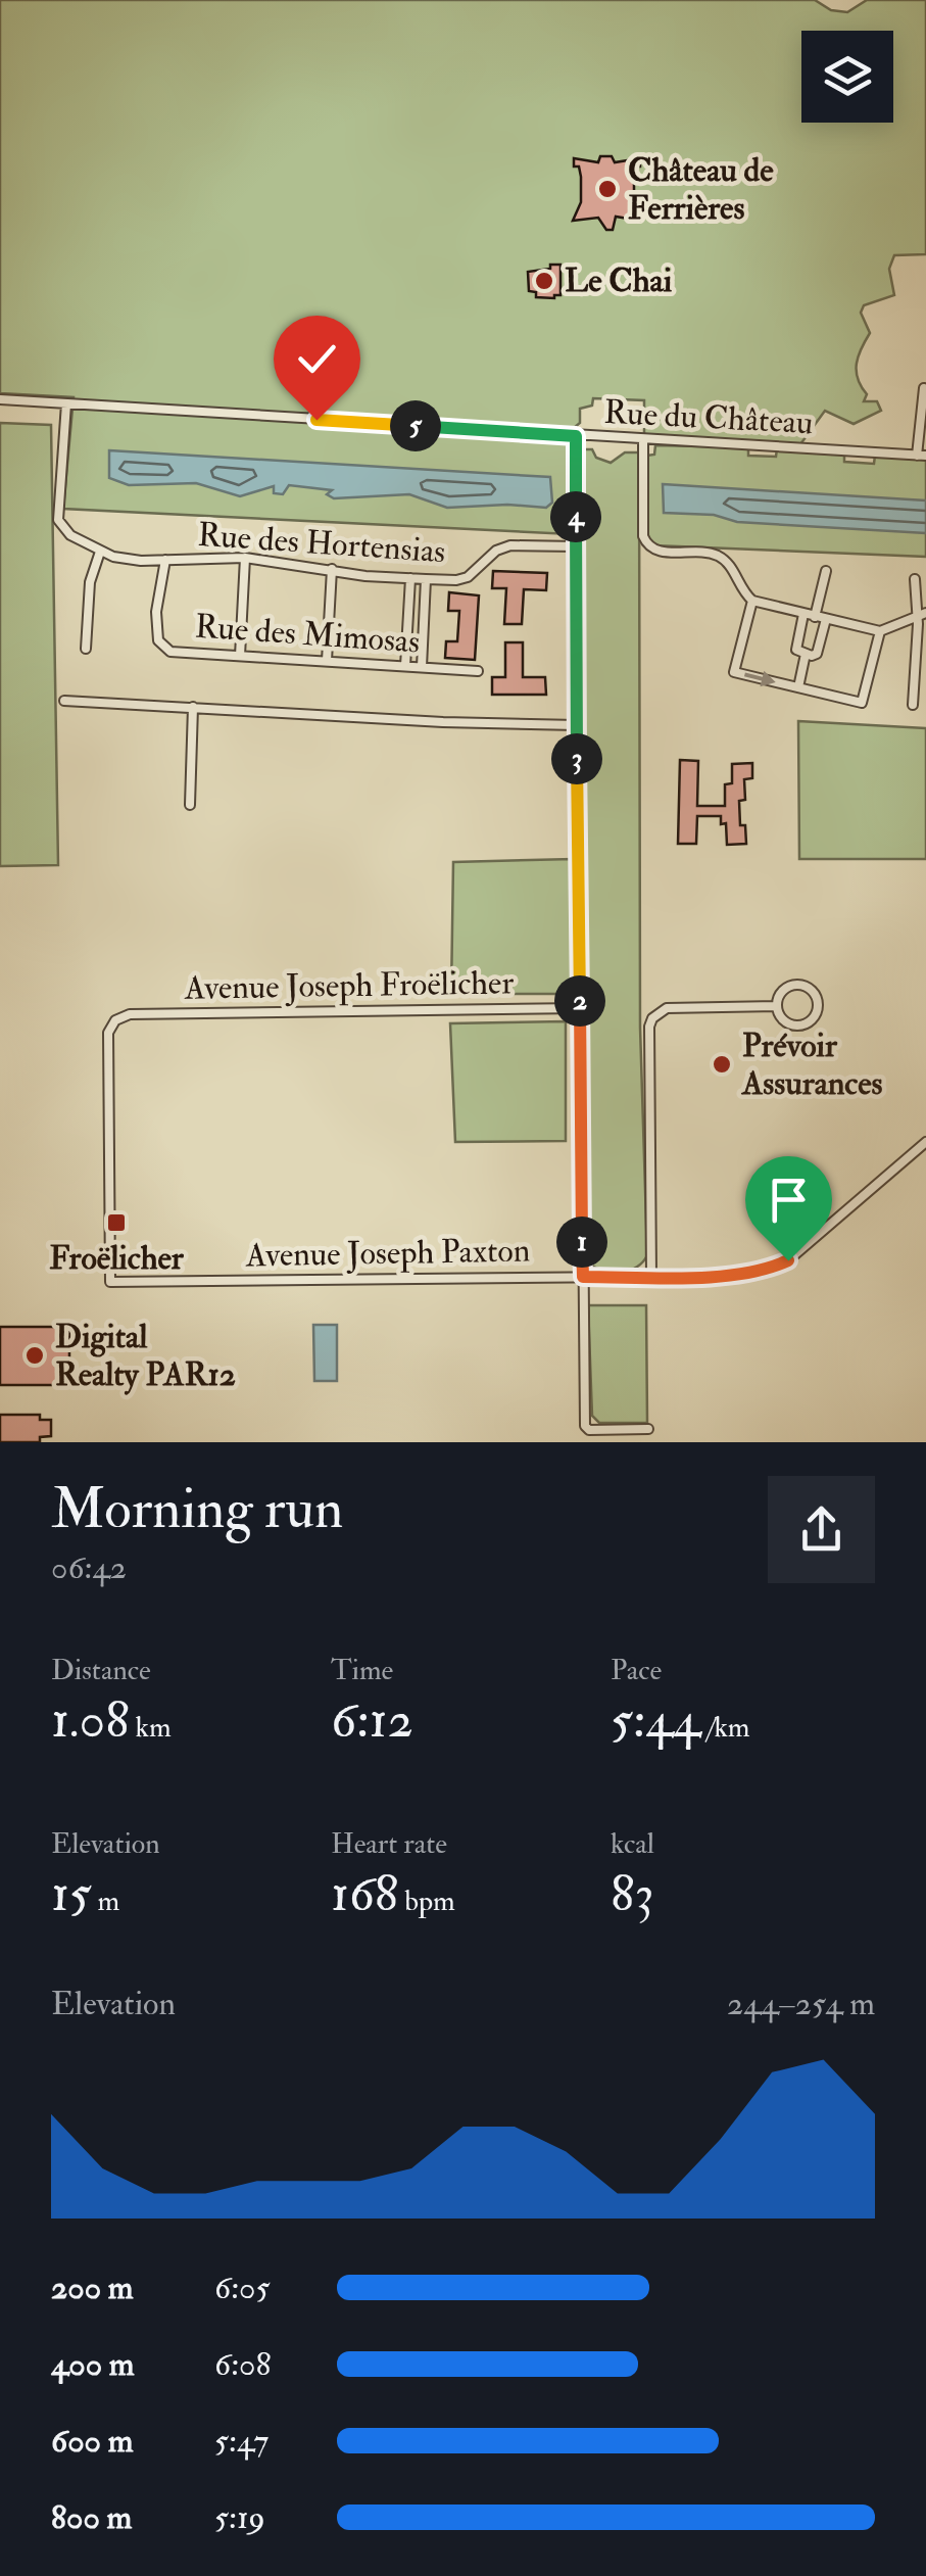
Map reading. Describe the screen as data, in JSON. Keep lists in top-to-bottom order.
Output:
{
  "streets": {
    "street": [
      "Rue du Château",
      "Rue des Hortensias",
      "Rue des Mimosas",
      "Avenue Joseph Froëlicher",
      "Avenue Joseph Paxton"
    ]
  },
  "crossings": [
    ["Rue du Château", "Rue des Hortensias"],
    ["Rue des Hortensias", "Rue des Mimosas"],
    ["Avenue Joseph Froëlicher", "Avenue Joseph Paxton"]
  ],
  "places": {
    "other": [
      "Château de Ferrières",
      "Le Chai",
      "Prévoir Assurances",
      "Digital Realty PAR12"
    ],
    "transit": ["Froëlicher"]
  },
  "page": {
    "pins": [
      "5",
      "4",
      "3",
      "2",
      "1"
    ],
    "heading": ["Morning run", "06:42"],
    "stats": [
      ["Distance", "1.08 km"],
      ["Time", "6:12"],
      ["Pace", "5:44 /km"],
      ["Elevation", "15 m"],
      ["Heart rate", "168 bpm"],
      ["kcal", "83"]
    ],
    "chart": ["Elevation", "244–254 m"],
    "list": [
      {
        "name": "200 m",
        "note": "6:05"
      },
      {
        "name": "400 m",
        "note": "6:08"
      },
      {
        "name": "600 m",
        "note": "5:47"
      },
      {
        "name": "800 m",
        "note": "5:19"
      }
    ]
  }
}
